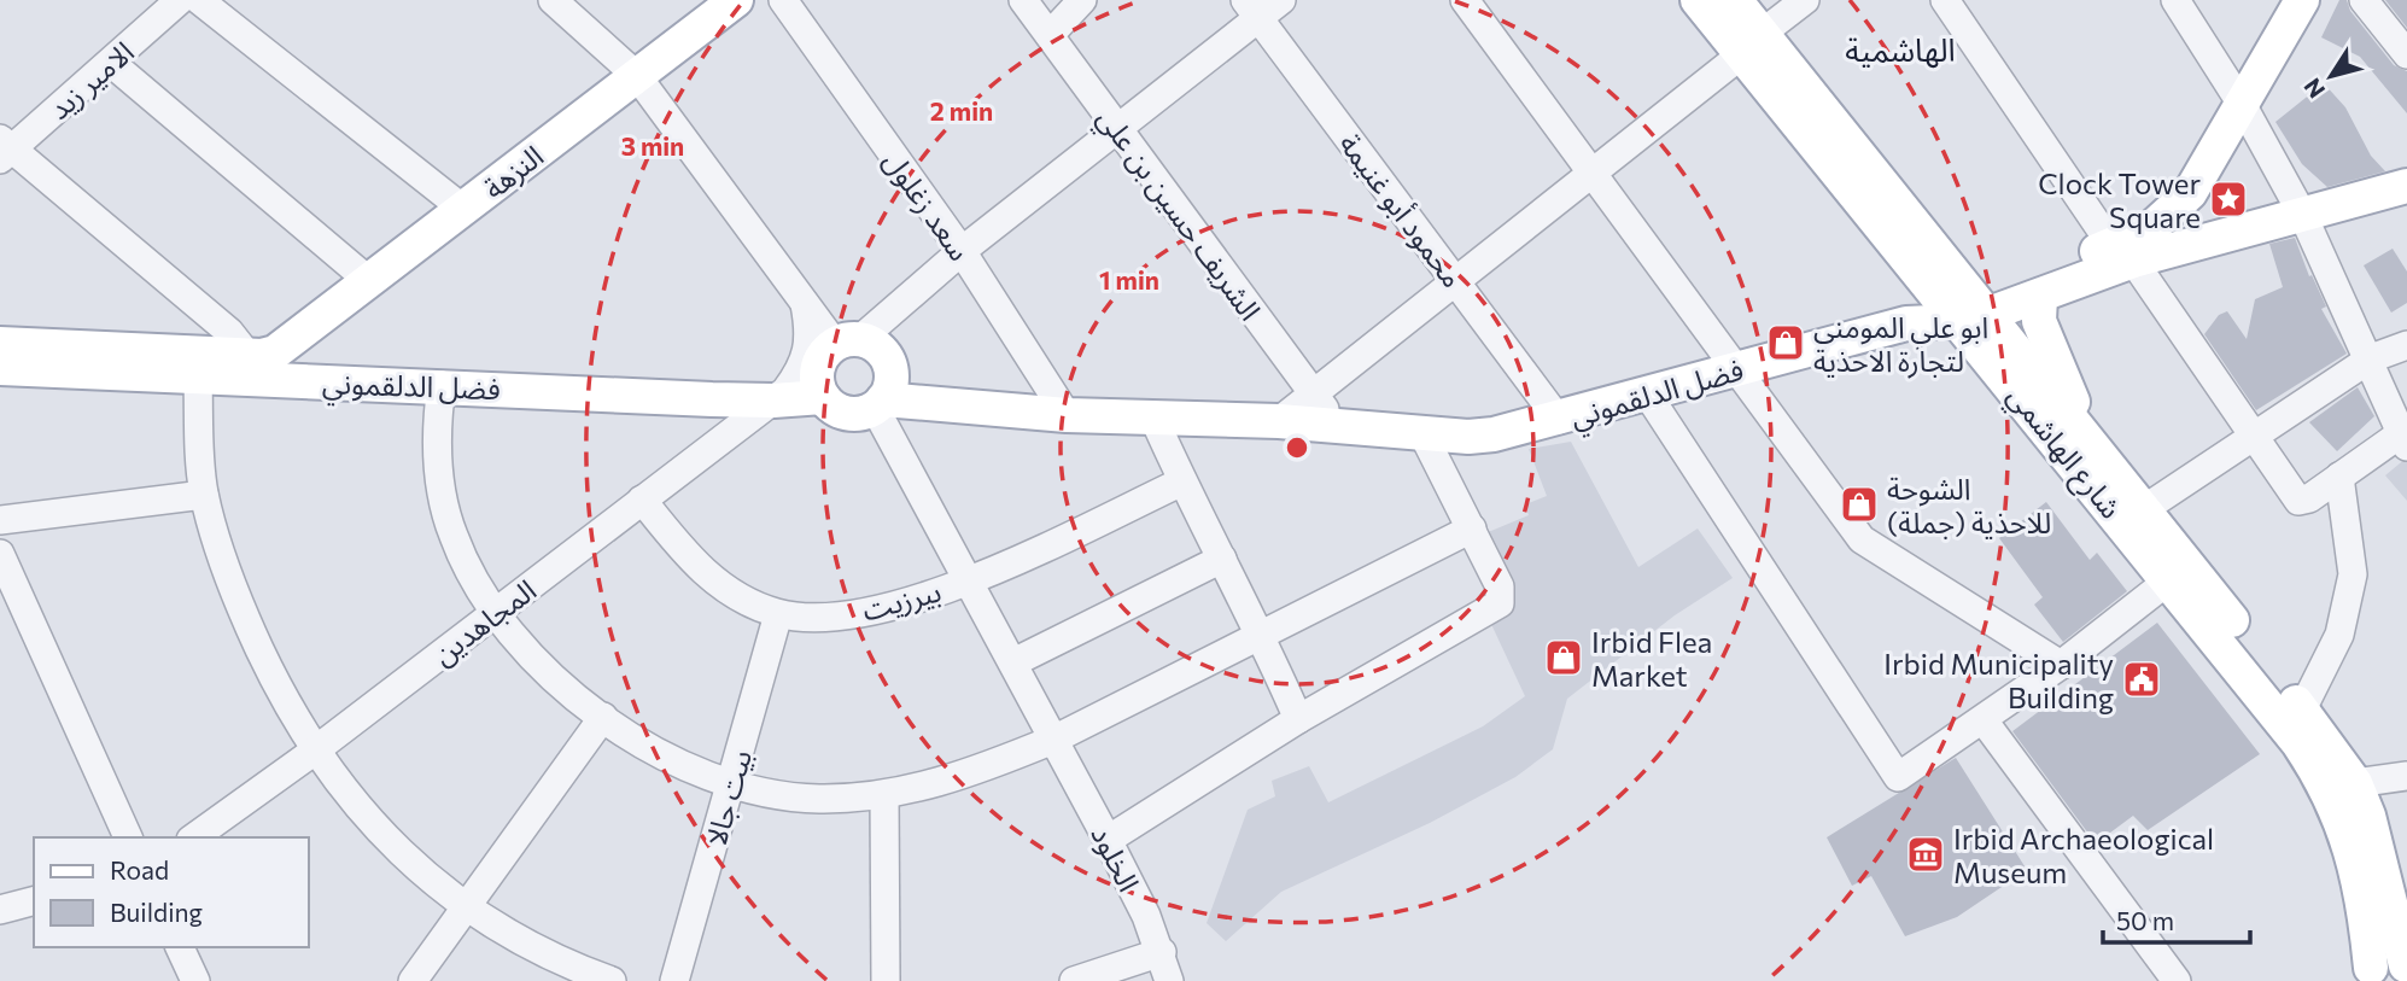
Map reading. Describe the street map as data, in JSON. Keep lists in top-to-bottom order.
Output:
{
  "streets": {
    "main road": ["النزهة", "فضل الدلقموني", "شارع الهاشمي"],
    "street": [
      "الامير زيد",
      "سعد زغلول",
      "محمود أبو غنيمة",
      "الشريف حسين بن علي",
      "بيرزيت",
      "المجاهدين",
      "بيت جالا",
      "الخلود"
    ]
  },
  "crossings": [
    ["سعد زغلول", "فضل الدلقموني"],
    ["محمود أبو غنيمة", "فضل الدلقموني"],
    ["الشريف حسين بن علي", "فضل الدلقموني"],
    ["فضل الدلقموني", "شارع الهاشمي"],
    ["فضل الدلقموني", "المجاهدين"],
    ["فضل الدلقموني", "الخلود"],
    ["بيرزيت", "المجاهدين"],
    ["بيرزيت", "بيت جالا"],
    ["بيرزيت", "الخلود"]
  ],
  "districts": ["الهاشمية"],
  "places": {
    "place": ["Clock Tower Square"],
    "shop": ["ابو علي المومني لتجارة الاحذية", "الشوحة للاحذية (جملة)", "Irbid Flea Market"],
    "public building": ["Irbid Municipality Building"],
    "museum": ["Irbid Archaeological Museum"]
  },
  "legend": ["Road", "Building"],
  "scale_bar": "50 m",
  "north": "bottom left",
  "rings": ["2 min", "3 min", "1 min"]
}
